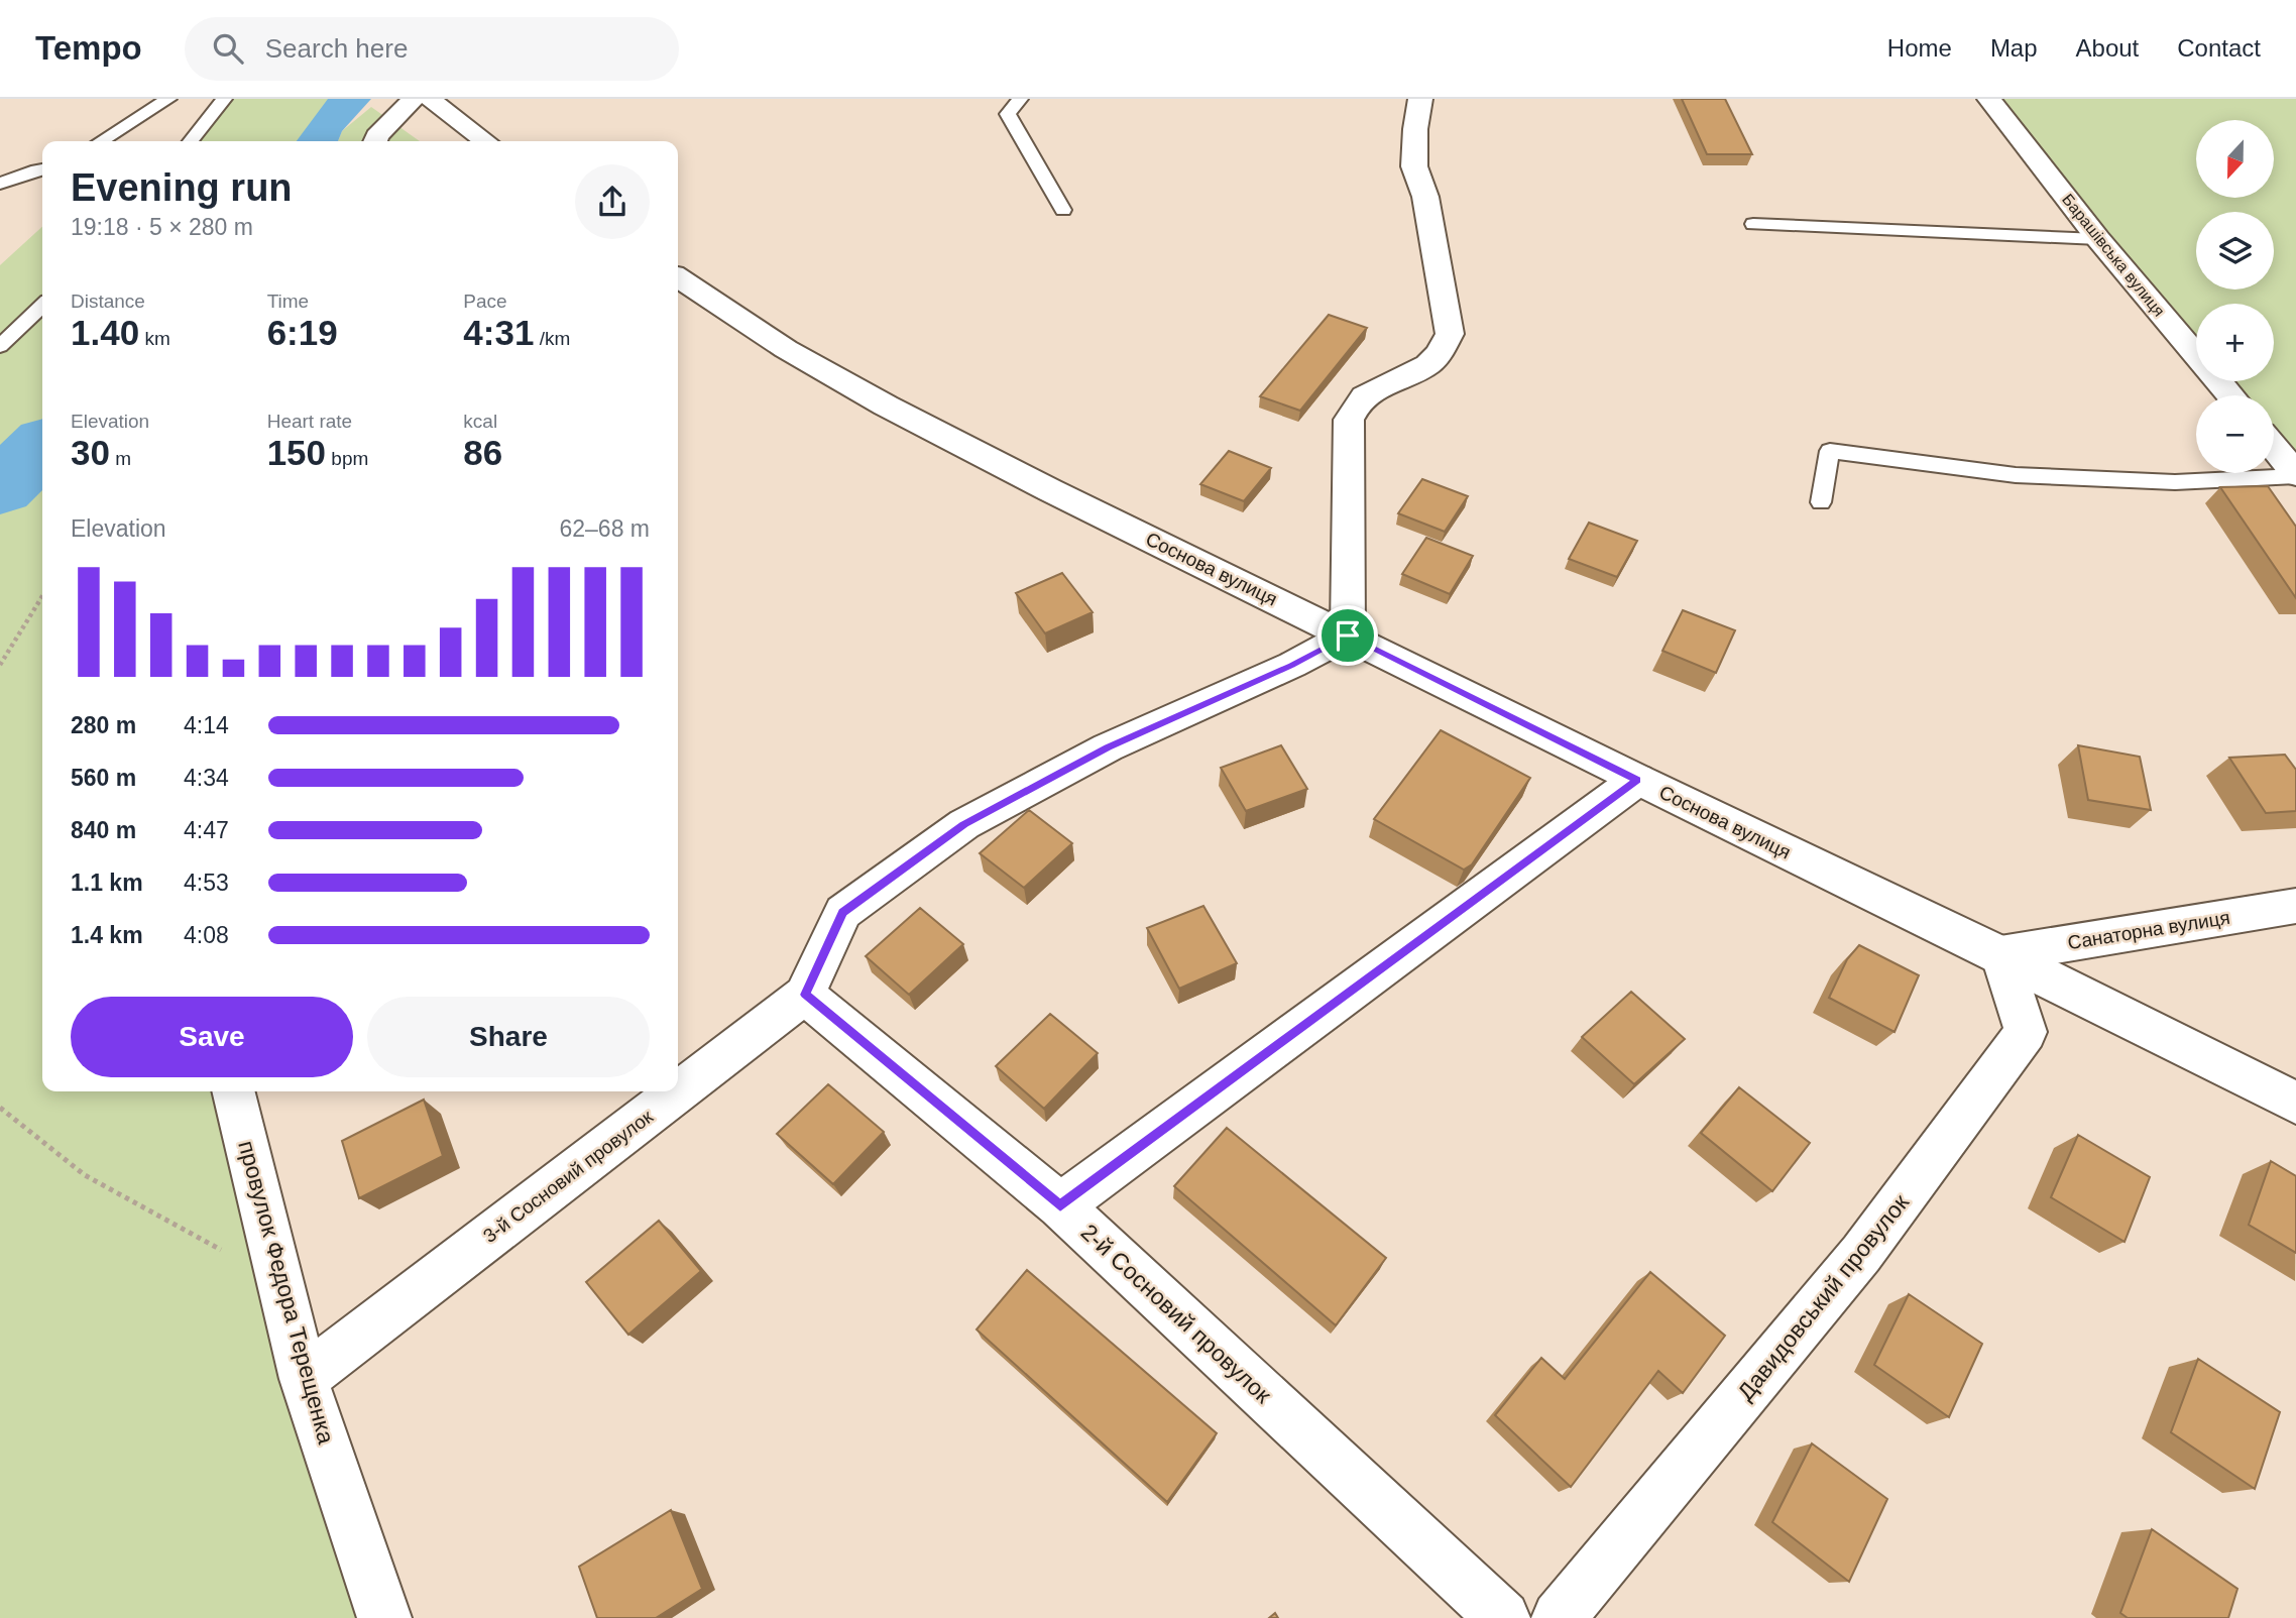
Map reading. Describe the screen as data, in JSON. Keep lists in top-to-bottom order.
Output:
{
  "streets": {
    "street": [
      "Барашівська вулиця",
      "Соснова вулиця",
      "Санаторна вулиця",
      "3-й Сосновий провулок",
      "провулок Федора Терещенка",
      "Давидовський провулок",
      "2-й Сосновий провулок"
    ]
  },
  "crossings": [
    ["Соснова вулиця", "Санаторна вулиця"],
    ["Соснова вулиця", "3-й Сосновий провулок"],
    ["Соснова вулиця", "Давидовський провулок"],
    ["Санаторна вулиця", "Давидовський провулок"],
    ["3-й Сосновий провулок", "провулок Федора Терещенка"],
    ["3-й Сосновий провулок", "2-й Сосновий провулок"]
  ],
  "north": "bottom",
  "page": {
    "header": "Tempo",
    "search": "Search here",
    "nav": [
      "Home",
      "Map",
      "About",
      "Contact"
    ],
    "map_buttons": ["+", "−"],
    "heading": ["Evening run", "19:18 · 5 × 280 m"],
    "stats": [
      ["Distance", "1.40 km"],
      ["Time", "6:19"],
      ["Pace", "4:31 /km"],
      ["Elevation", "30 m"],
      ["Heart rate", "150 bpm"],
      ["kcal", "86"]
    ],
    "chart": ["Elevation", "62–68 m"],
    "list": [
      {
        "name": "280 m",
        "note": "4:14"
      },
      {
        "name": "560 m",
        "note": "4:34"
      },
      {
        "name": "840 m",
        "note": "4:47"
      },
      {
        "name": "1.1 km",
        "note": "4:53"
      },
      {
        "name": "1.4 km",
        "note": "4:08"
      }
    ],
    "buttons": ["Save", "Share"]
  }
}
